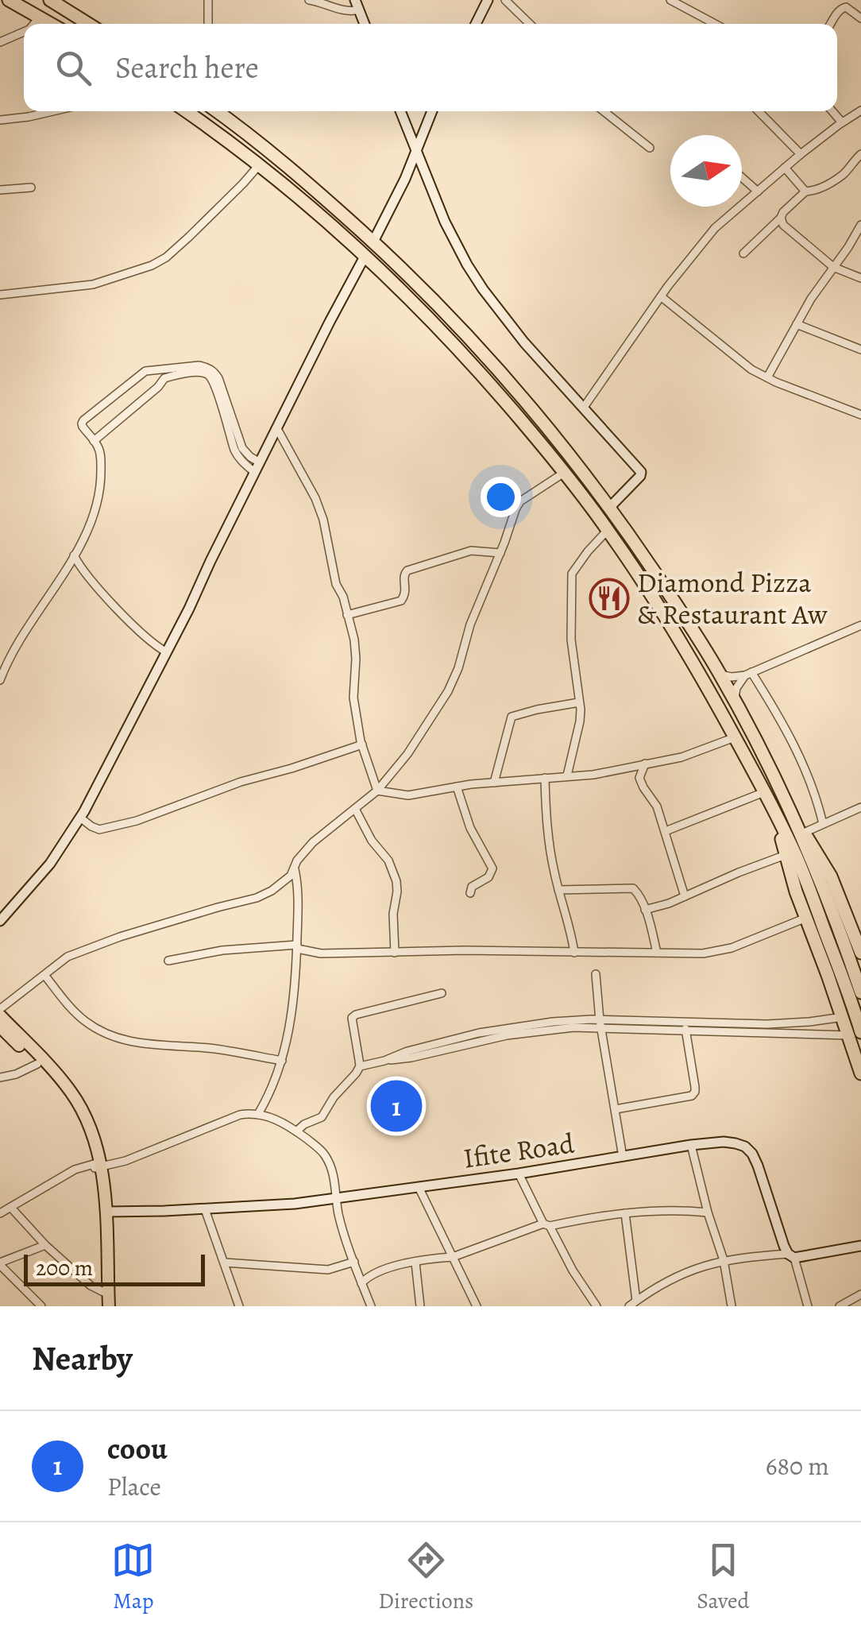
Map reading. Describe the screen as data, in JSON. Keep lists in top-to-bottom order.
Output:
{
  "streets": {
    "street": ["Ifite Road"]
  },
  "places": {
    "restaurant": ["Diamond Pizza & Restaurant Aw"]
  },
  "scale_bar": "200 m",
  "north": "right",
  "page": {
    "search": "Search here",
    "pins": "1",
    "scale": "200 m",
    "heading": "Nearby",
    "list": [
      {
        "mark": "1",
        "name": "coou",
        "note": "Place",
        "value": "680 m"
      }
    ],
    "nav": ["Map", "Directions", "Saved"]
  }
}
